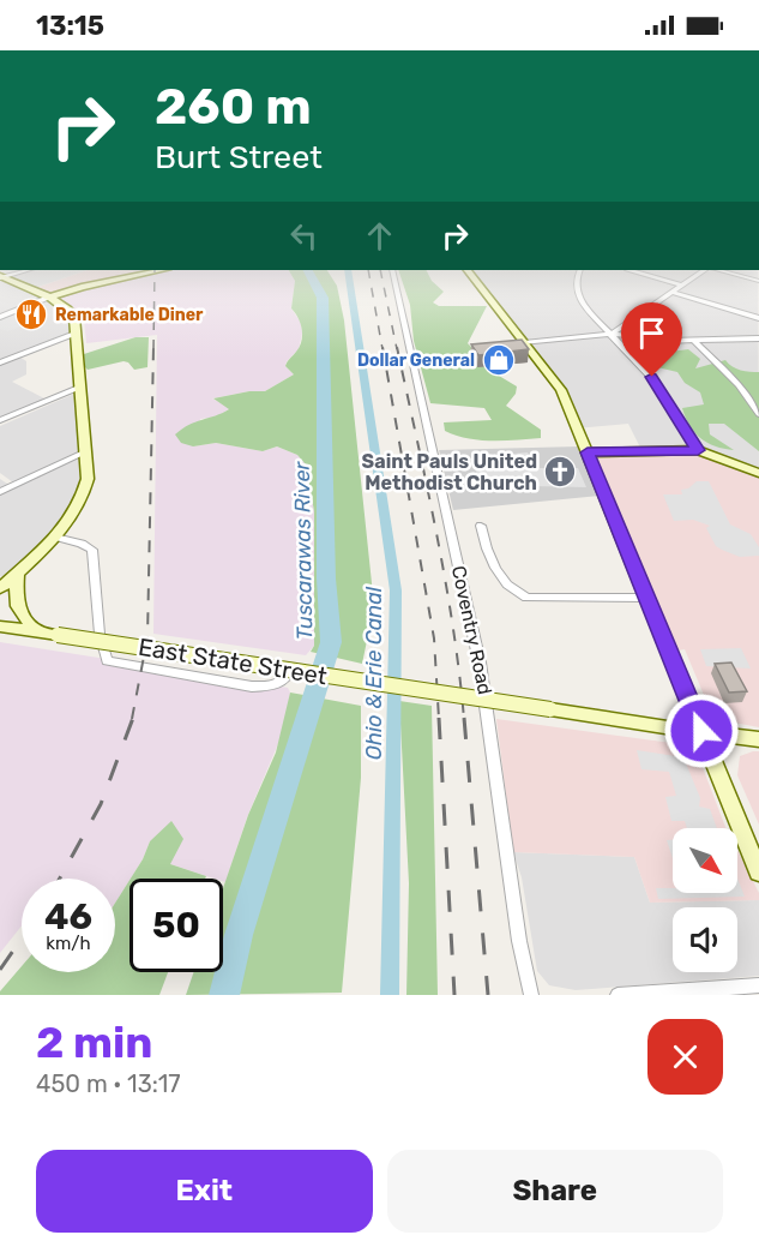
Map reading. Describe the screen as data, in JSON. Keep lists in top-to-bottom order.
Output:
{
  "streets": {
    "main road": ["East State Street"],
    "street": ["Coventry Road"]
  },
  "water": ["Tuscarawas River", "Ohio & Erie Canal"],
  "places": {
    "restaurant": ["Remarkable Diner"],
    "shop": ["Dollar General"],
    "church": ["Saint Pauls United Methodist Church"]
  },
  "north": "bottom right",
  "page": {
    "status": "13:15",
    "turn": ["260 m", "Burt Street"],
    "speed": "46 km/h",
    "limit": "50",
    "heading": ["2 min", "450 m · 13:17"],
    "buttons": ["Exit", "Share"]
  }
}
